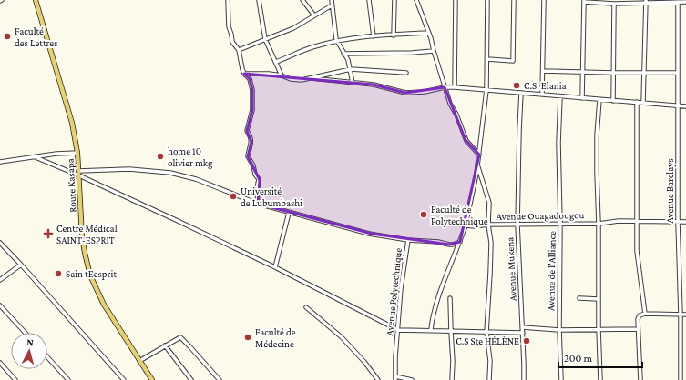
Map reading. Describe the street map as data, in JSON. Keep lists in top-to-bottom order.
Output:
{
  "streets": {
    "main road": ["Route Kasapa"],
    "street": [
      "Avenue Barclays",
      "Avenue Ouagadougou",
      "Avenue Mukena",
      "Avenue de l'Alliance",
      "Avenue Polytechnique"
    ]
  },
  "crossings": [
    ["Route Kasapa", "Avenue Polytechnique"],
    ["Avenue Barclays", "Avenue Ouagadougou"],
    ["Avenue Ouagadougou", "Avenue Mukena"],
    ["Avenue Ouagadougou", "Avenue de l'Alliance"]
  ],
  "places": {
    "other": [
      "Faculté des Lettres",
      "C.S. Elania",
      "home 10 olivier mkg",
      "Université de Lubumbashi",
      "Faculté de Polytechnique",
      "Sain tEesprit",
      "Faculté de Médecine",
      "C.S Ste HÉLÈNE"
    ],
    "health": ["Centre Médical SAINT-ESPRIT"]
  },
  "scale_bar": "200 m",
  "north": "top"
}
